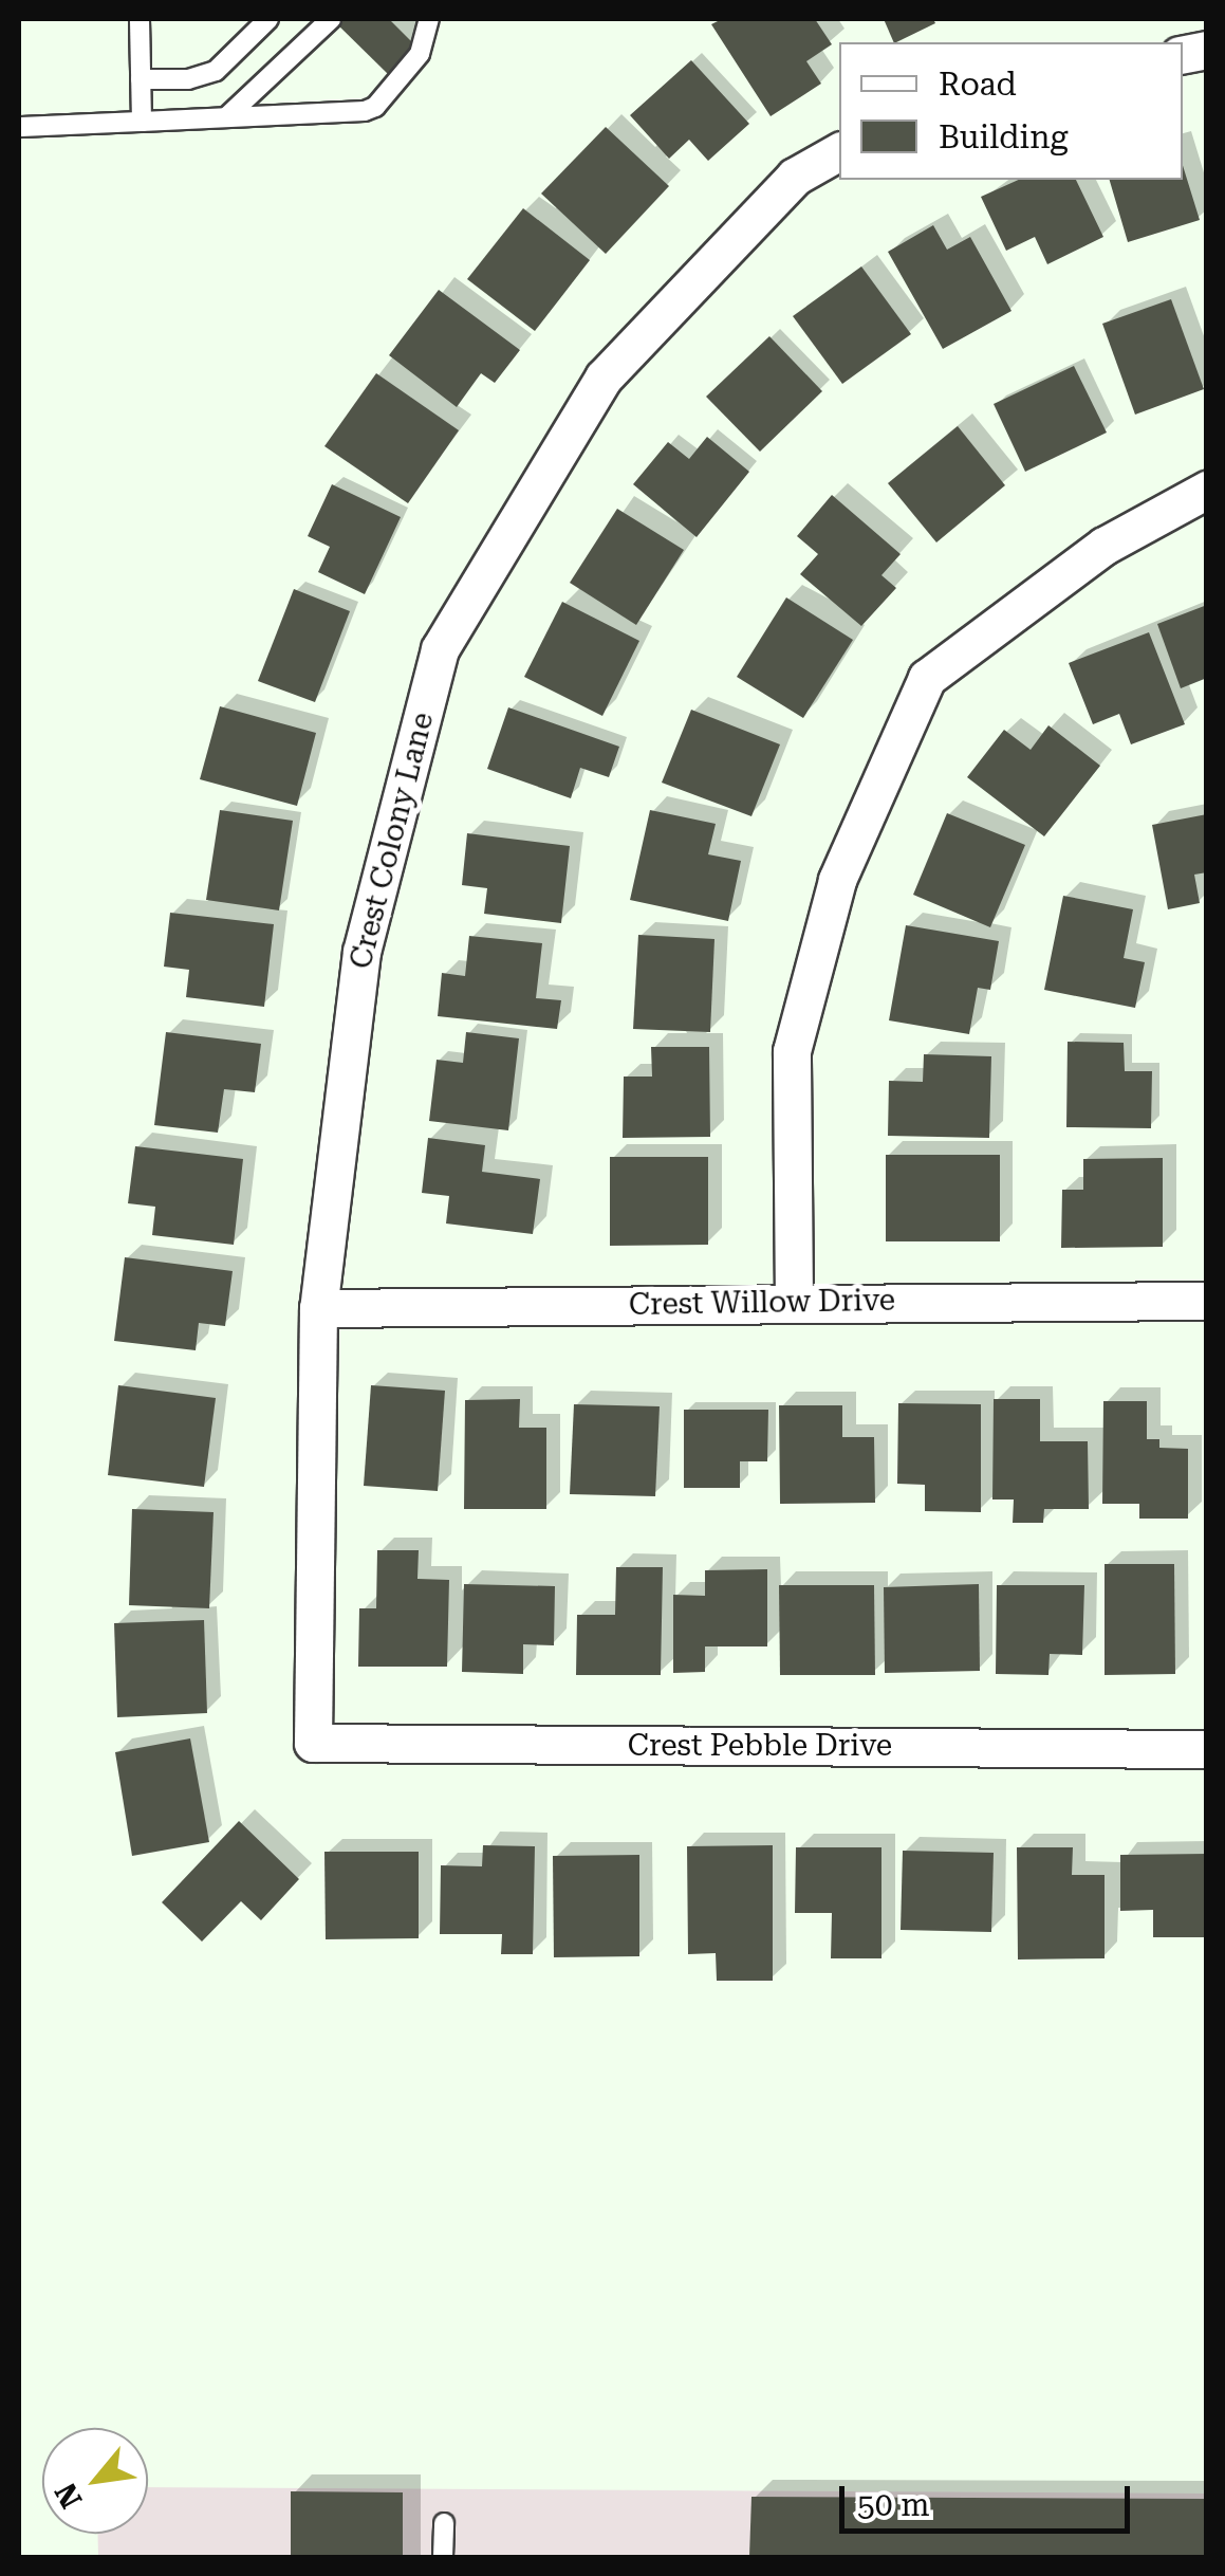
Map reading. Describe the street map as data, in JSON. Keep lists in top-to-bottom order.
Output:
{
  "streets": {
    "street": ["Crest Colony Lane", "Crest Willow Drive", "Crest Pebble Drive"]
  },
  "crossings": [
    ["Crest Colony Lane", "Crest Willow Drive"],
    ["Crest Colony Lane", "Crest Pebble Drive"]
  ],
  "legend": ["Road", "Building"],
  "scale_bar": "50 m",
  "north": "bottom left"
}
